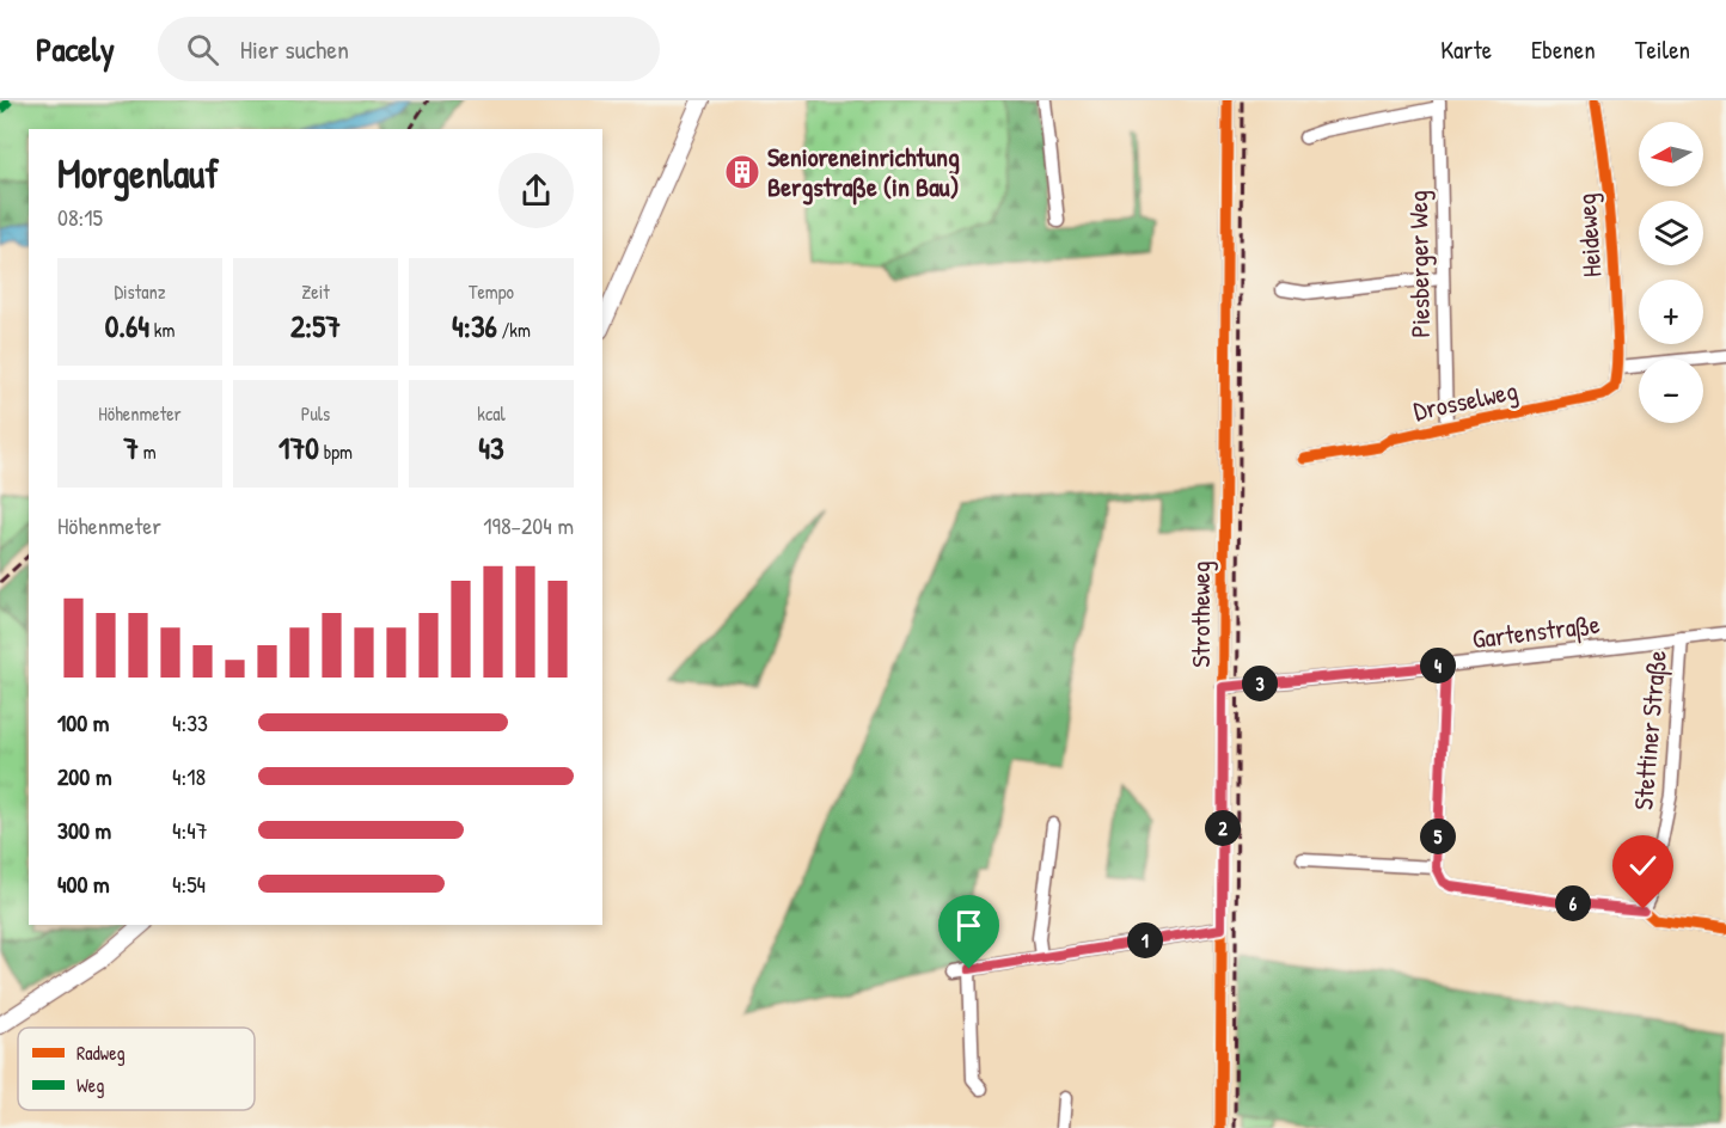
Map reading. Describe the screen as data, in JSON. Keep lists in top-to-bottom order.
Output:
{
  "streets": {
    "street": [
      "Heideweg",
      "Piesberger Weg",
      "Drosselweg",
      "Strotheweg",
      "Gartenstraße",
      "Stettiner Straße"
    ]
  },
  "crossings": [
    ["Heideweg", "Drosselweg"],
    ["Piesberger Weg", "Drosselweg"],
    ["Strotheweg", "Gartenstraße"],
    ["Gartenstraße", "Stettiner Straße"]
  ],
  "places": {
    "building": ["Senioreneinrichtung Bergstraße (in Bau)"]
  },
  "legend": ["Radweg", "Weg"],
  "north": "left",
  "page": {
    "header": "Pacely",
    "search": "Hier suchen",
    "nav": ["Karte", "Ebenen", "Teilen"],
    "map_buttons": ["+", "−"],
    "heading": ["Morgenlauf", "08:15"],
    "stats": [
      ["Distanz", "0.64 km"],
      ["Zeit", "2:57"],
      ["Tempo", "4:36 /km"],
      ["Höhenmeter", "7 m"],
      ["Puls", "170 bpm"],
      ["kcal", "43"]
    ],
    "chart": ["Höhenmeter", "198–204 m"],
    "pins": [
      "4",
      "3",
      "2",
      "5",
      "6",
      "1"
    ],
    "list": [
      {
        "name": "100 m",
        "note": "4:33"
      },
      {
        "name": "200 m",
        "note": "4:18"
      },
      {
        "name": "300 m",
        "note": "4:47"
      },
      {
        "name": "400 m",
        "note": "4:54"
      }
    ]
  }
}
